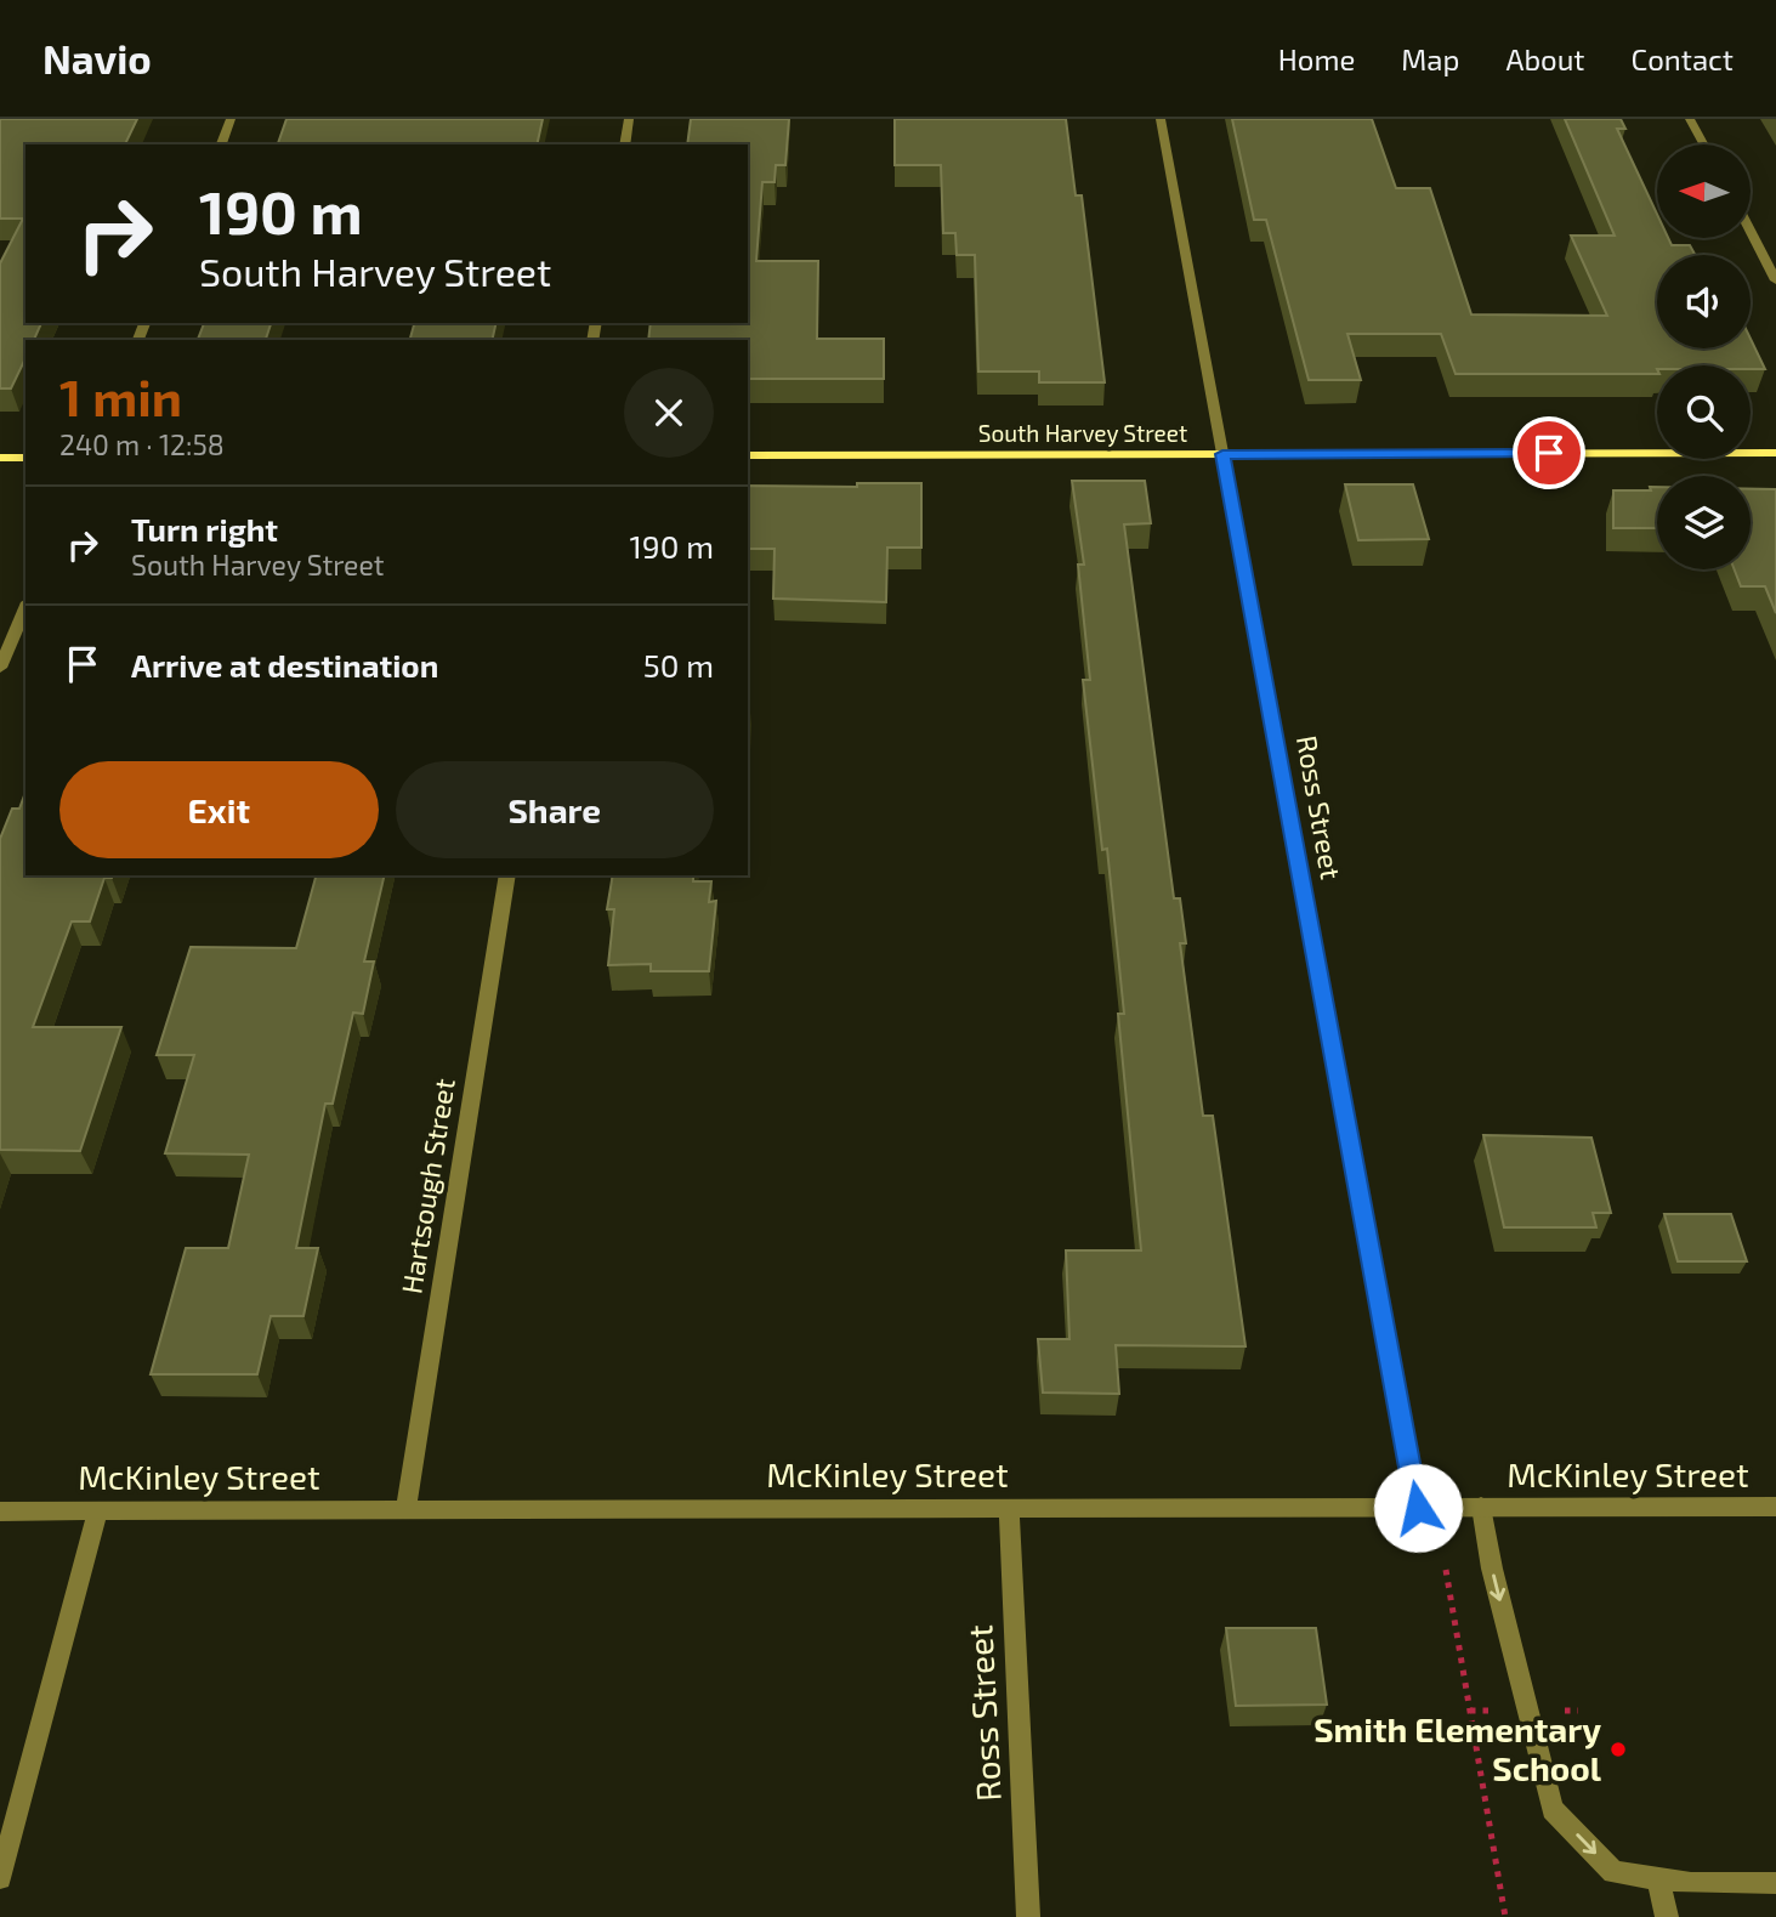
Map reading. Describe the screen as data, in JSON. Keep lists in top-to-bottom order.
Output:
{
  "streets": {
    "street": [
      "South Harvey Street",
      "Ross Street",
      "Hartsough Street",
      "McKinley Street"
    ]
  },
  "crossings": [
    ["South Harvey Street", "Ross Street"],
    ["Ross Street", "McKinley Street"],
    ["Hartsough Street", "McKinley Street"]
  ],
  "places": ["Smith Elementary School"],
  "north": "left",
  "page": {
    "header": "Navio",
    "nav": [
      "Home",
      "Map",
      "About",
      "Contact"
    ],
    "turn": ["190 m", "South Harvey Street"],
    "heading": ["1 min", "240 m · 12:58"],
    "list": [
      {
        "name": "Turn right",
        "note": "South Harvey Street",
        "value": "190 m"
      },
      {
        "name": "Arrive at destination",
        "value": "50 m"
      }
    ],
    "buttons": ["Exit", "Share"]
  }
}
